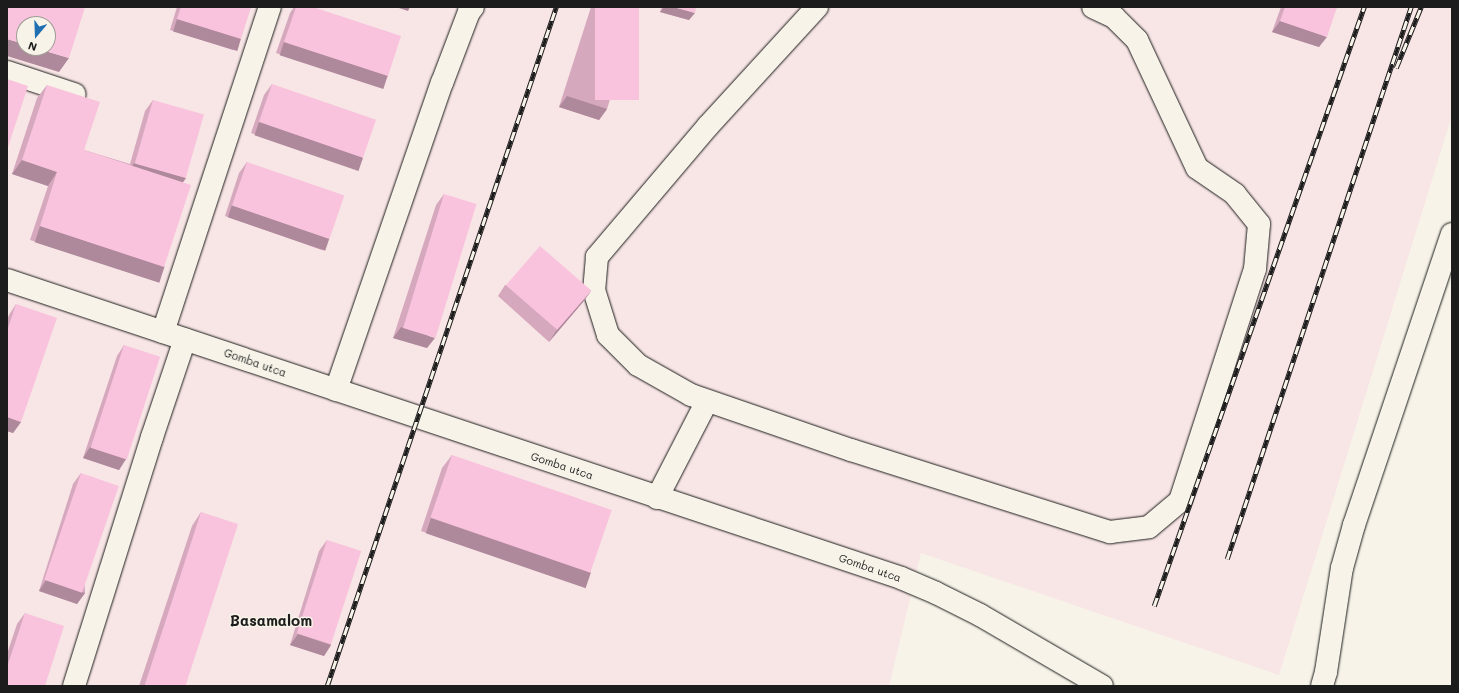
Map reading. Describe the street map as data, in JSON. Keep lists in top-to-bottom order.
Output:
{
  "streets": {
    "street": ["Gomba utca"]
  },
  "districts": ["Basamalom"],
  "north": "bottom"
}
